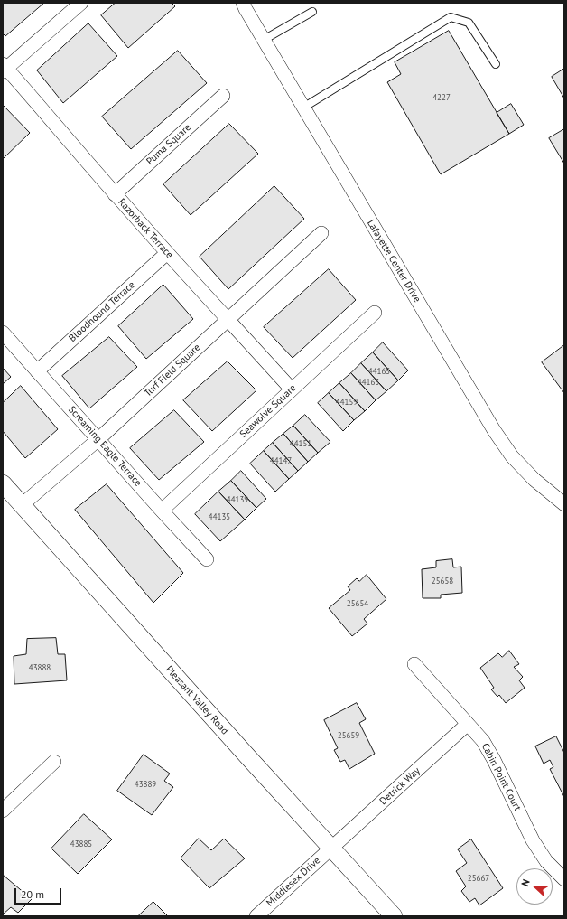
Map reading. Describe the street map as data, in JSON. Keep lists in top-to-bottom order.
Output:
{
  "streets": {
    "street": [
      "Puma Square",
      "Razorback Terrace",
      "Lafayette Center Drive",
      "Bloodhound Terrace",
      "Turf Field Square",
      "Seawolve Square",
      "Screaming Eagle Terrace",
      "Pleasant Valley Road",
      "Cabin Point Court",
      "Detrick Way",
      "Middlesex Drive"
    ]
  },
  "crossings": [
    ["Puma Square", "Razorback Terrace"],
    ["Razorback Terrace", "Bloodhound Terrace"],
    ["Razorback Terrace", "Turf Field Square"],
    ["Razorback Terrace", "Seawolve Square"],
    ["Bloodhound Terrace", "Screaming Eagle Terrace"],
    ["Turf Field Square", "Screaming Eagle Terrace"],
    ["Turf Field Square", "Pleasant Valley Road"],
    ["Seawolve Square", "Screaming Eagle Terrace"],
    ["Pleasant Valley Road", "Detrick Way"],
    ["Pleasant Valley Road", "Middlesex Drive"],
    ["Cabin Point Court", "Detrick Way"],
    ["Detrick Way", "Middlesex Drive"]
  ],
  "house_numbers": [
    "4227",
    "44165",
    "44163",
    "44159",
    "44151",
    "44147",
    "44139",
    "44135",
    "25658",
    "25654",
    "43888",
    "25659",
    "43889",
    "43885",
    "25667"
  ],
  "scale_bar": "20 m",
  "north": "left"
}
